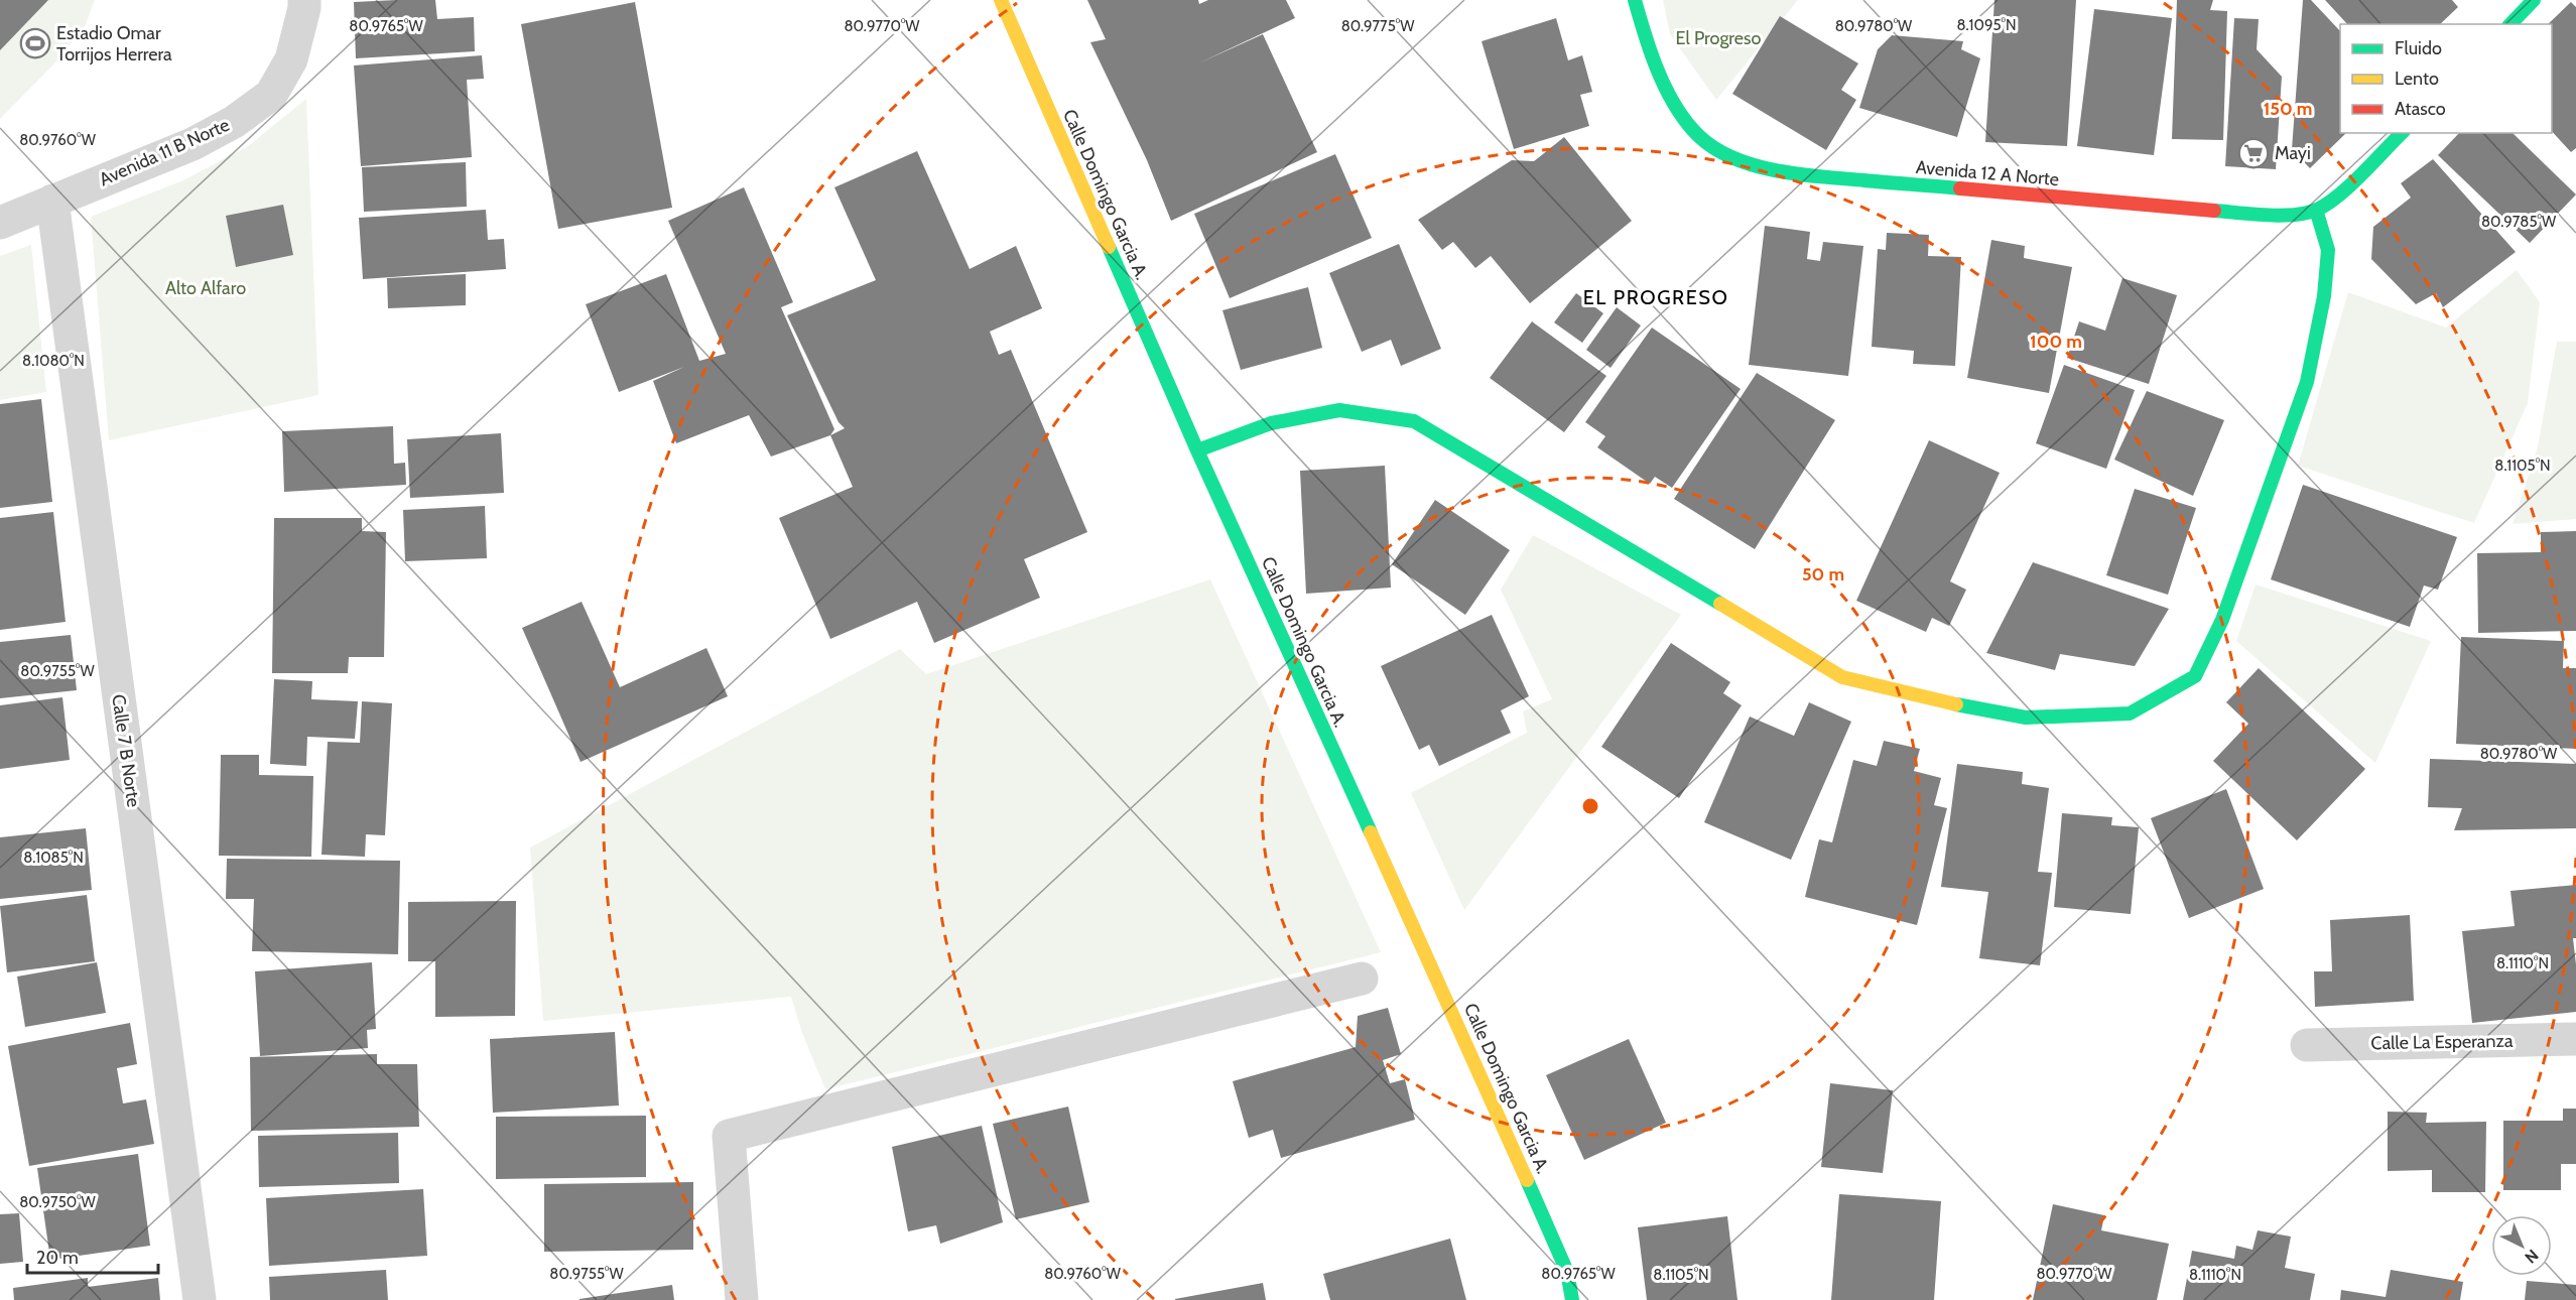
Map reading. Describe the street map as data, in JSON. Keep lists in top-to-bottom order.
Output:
{
  "streets": {
    "street": [
      "Avenida 11 B Norte",
      "Avenida 12 A Norte",
      "Calle Domingo Garcia A.",
      "Calle 7 B Norte",
      "Calle La Esperanza"
    ]
  },
  "crossings": [
    ["Avenida 11 B Norte", "Calle 7 B Norte"]
  ],
  "districts": ["EL PROGRESO"],
  "parks": ["El Progreso", "Alto Alfaro"],
  "places": {
    "sports": ["Estadio Omar Torrijos Herrera"],
    "supermarket": ["Mayi"]
  },
  "legend": ["Fluido", "Lento", "Atasco"],
  "scale_bar": "20 m",
  "north": "bottom right",
  "coordinates": [
    "8.1095°N",
    "80.9765°W",
    "80.9770°W",
    "80.9775°W",
    "80.9780°W",
    "80.9760°W",
    "80.9785°W",
    "8.1080°N",
    "8.1105°N",
    "80.9755°W",
    "8.1085°N",
    "8.1110°N",
    "80.9750°W"
  ],
  "rings": ["150 m", "100 m", "50 m"]
}
